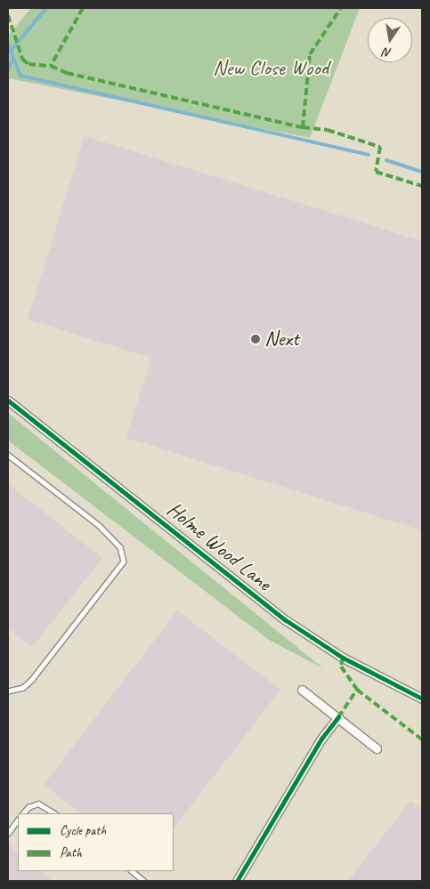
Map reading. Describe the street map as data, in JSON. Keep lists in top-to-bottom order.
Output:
{
  "streets": {
    "street": ["Holme Wood Lane"]
  },
  "parks": ["New Close Wood"],
  "places": ["Next"],
  "legend": ["Cycle path", "Path"],
  "north": "bottom"
}
